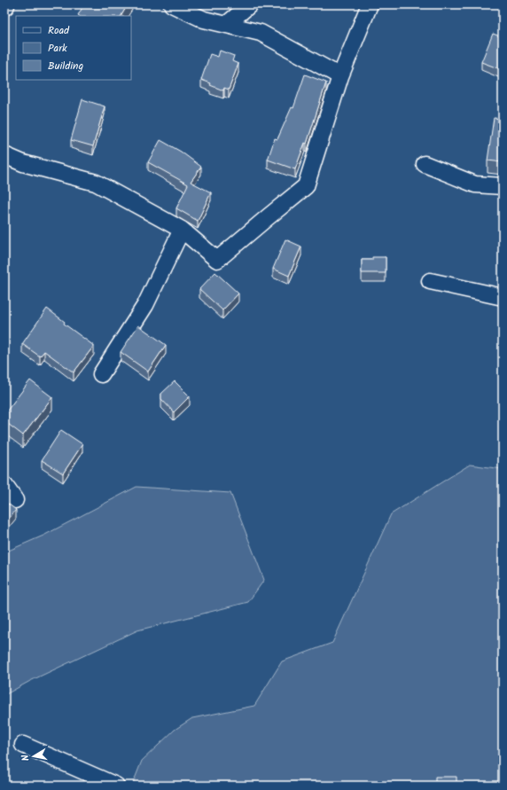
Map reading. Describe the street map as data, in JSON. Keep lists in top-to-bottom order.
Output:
{
  "legend": ["Road", "Park", "Building"],
  "north": "left"
}
